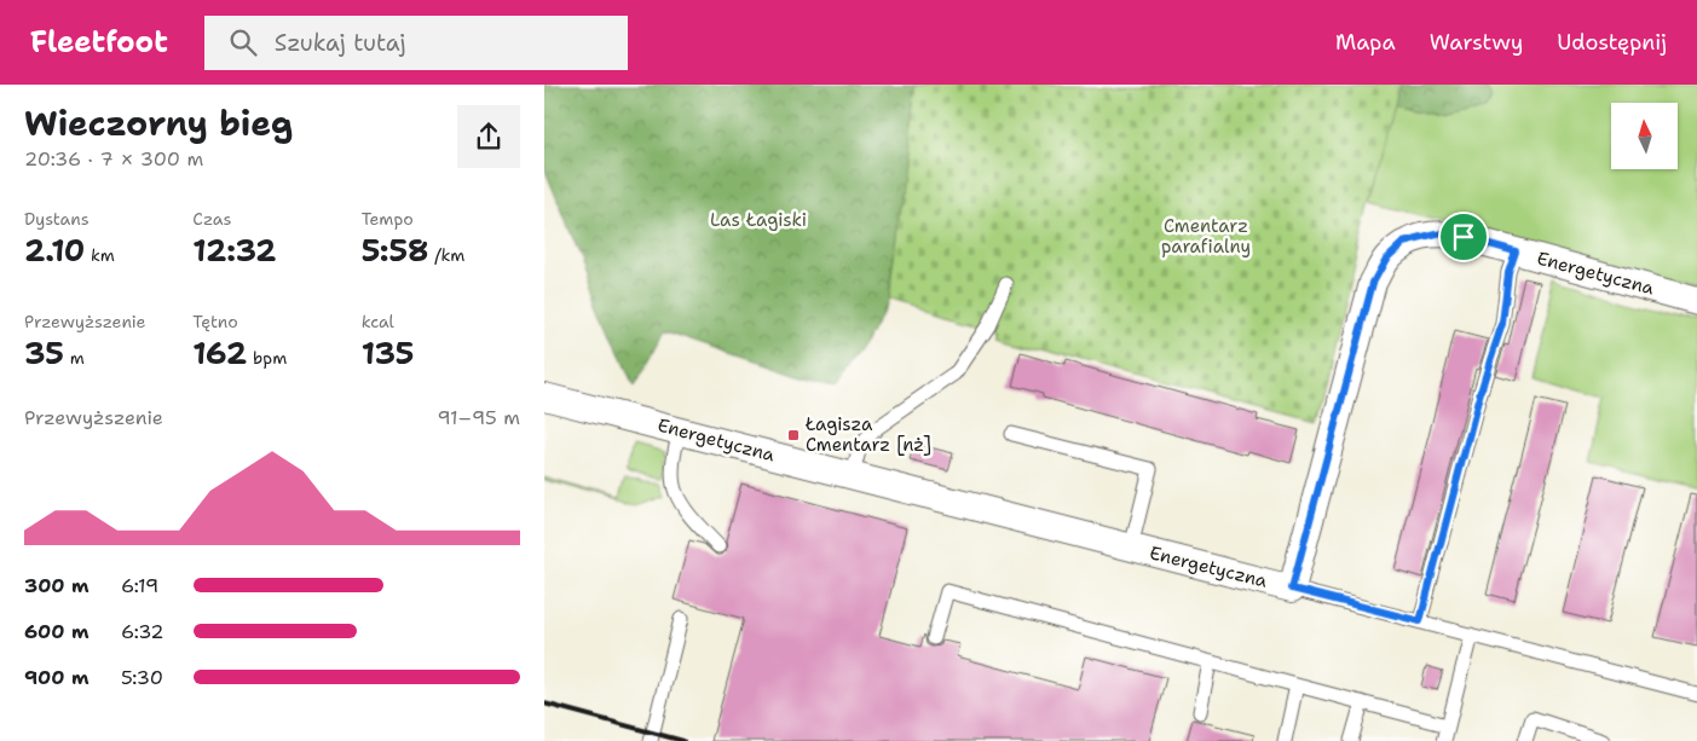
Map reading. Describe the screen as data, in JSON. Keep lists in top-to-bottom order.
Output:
{
  "streets": {
    "street": ["Energetyczna"]
  },
  "parks": ["Las Łagiski", "Cmentarz parafialny"],
  "places": {
    "transit": ["Łagisza Cmentarz [nż]"]
  },
  "north": "top",
  "page": {
    "header": "Fleetfoot",
    "search": "Szukaj tutaj",
    "nav": ["Mapa", "Warstwy", "Udostępnij"],
    "heading": ["Wieczorny bieg", "20:36 · 7 × 300 m"],
    "stats": [
      ["Dystans", "2.10 km"],
      ["Czas", "12:32"],
      ["Tempo", "5:58 /km"],
      ["Przewyższenie", "35 m"],
      ["Tętno", "162 bpm"],
      ["kcal", "135"]
    ],
    "chart": ["Przewyższenie", "91–95 m"],
    "list": [
      {
        "name": "300 m",
        "note": "6:19"
      },
      {
        "name": "600 m",
        "note": "6:32"
      },
      {
        "name": "900 m",
        "note": "5:30"
      }
    ]
  }
}
